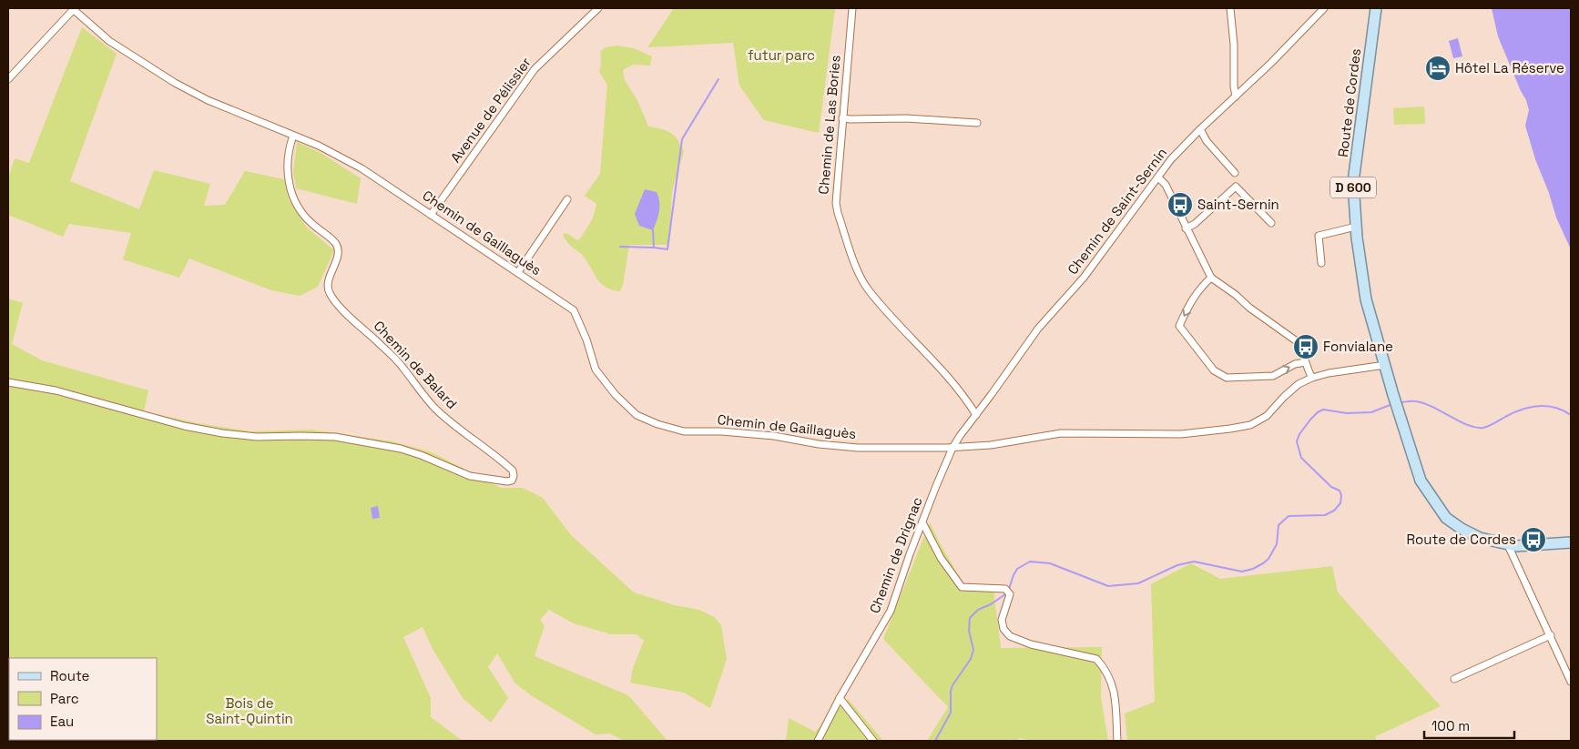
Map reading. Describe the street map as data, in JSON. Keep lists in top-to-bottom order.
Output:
{
  "streets": {
    "main road": ["Route de Cordes", "D 600"],
    "street": [
      "Avenue de Pélissier",
      "Chemin de Las Bories",
      "Chemin de Saint-Sernin",
      "Chemin de Gaillaguès",
      "Chemin de Balard",
      "Chemin de Drignac"
    ]
  },
  "crossings": [
    ["Route de Cordes", "Chemin de Gaillaguès"],
    ["Avenue de Pélissier", "Chemin de Gaillaguès"],
    ["Chemin de Las Bories", "Chemin de Saint-Sernin"],
    ["Chemin de Saint-Sernin", "Chemin de Gaillaguès"],
    ["Chemin de Saint-Sernin", "Chemin de Drignac"],
    ["Chemin de Gaillaguès", "Chemin de Balard"],
    ["Chemin de Gaillaguès", "Chemin de Drignac"]
  ],
  "parks": ["futur parc", "Bois de Saint-Quintin"],
  "places": {
    "hotel": ["Hôtel La Réserve"],
    "bus stop": ["Saint-Sernin", "Fonvialane", "Route de Cordes"]
  },
  "legend": ["Route", "Parc", "Eau"],
  "scale_bar": "100 m"
}
